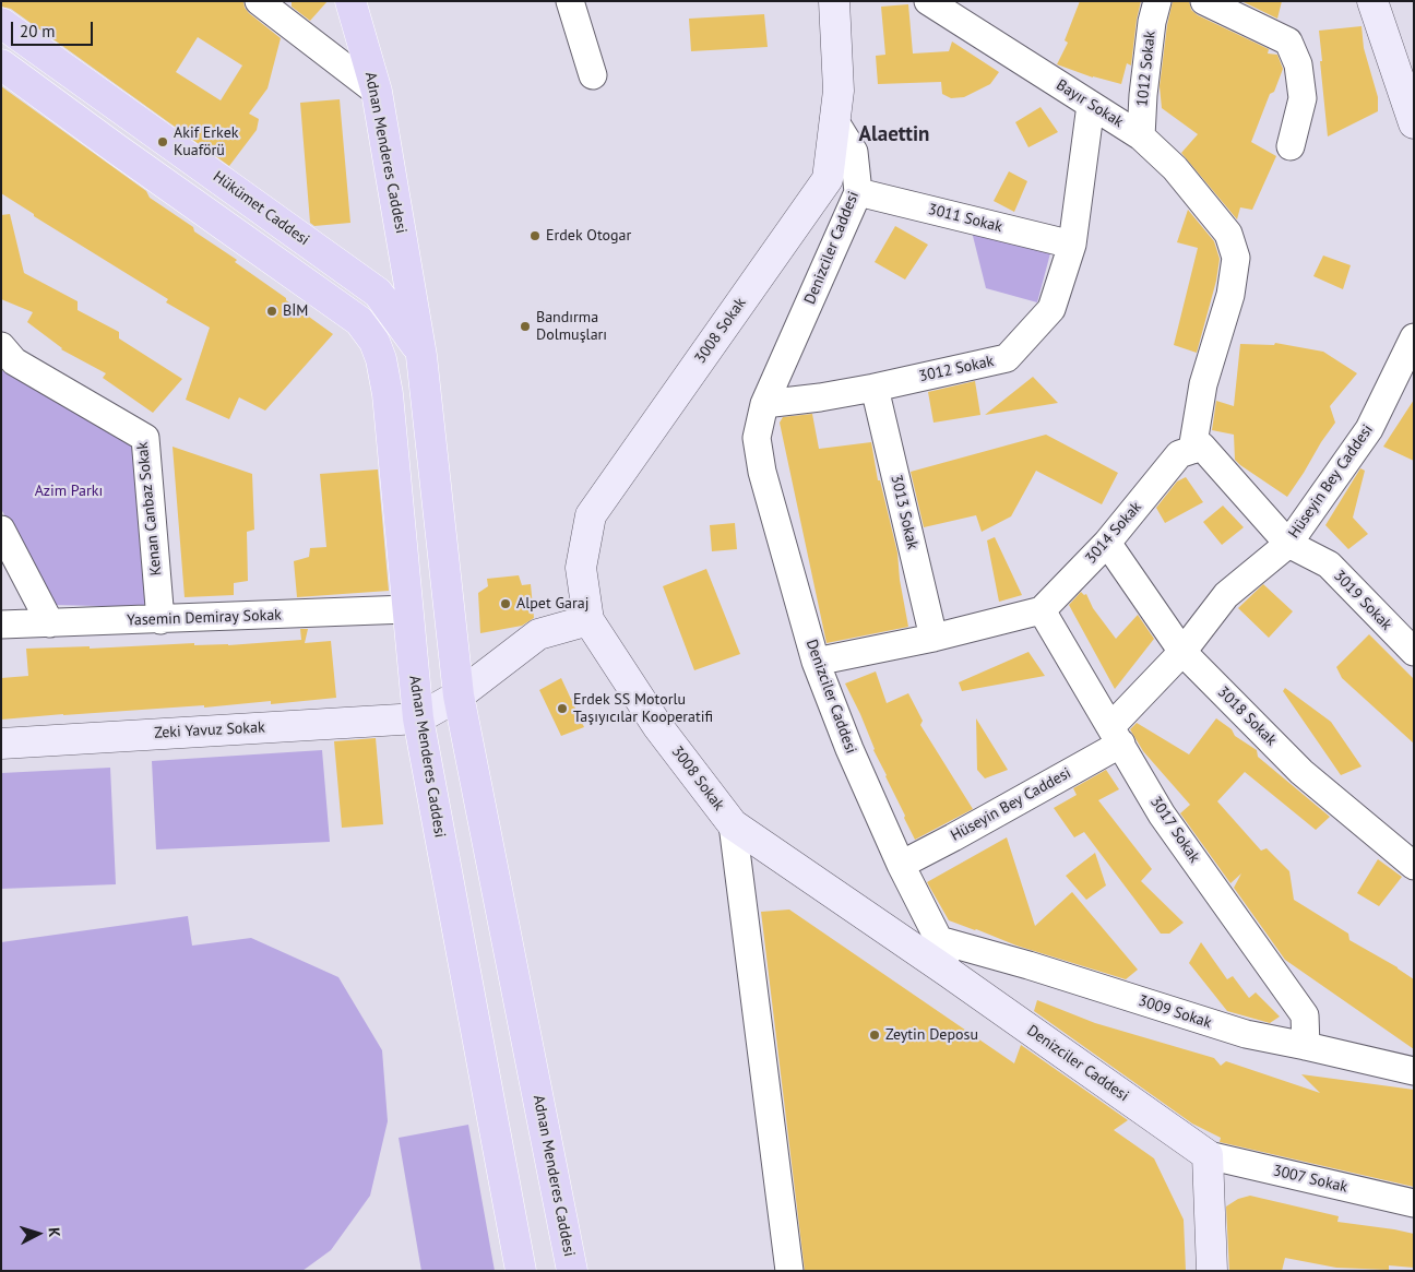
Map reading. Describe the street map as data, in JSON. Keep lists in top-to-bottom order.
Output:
{
  "streets": {
    "main road": [
      "Adnan Menderes Caddesi",
      "Hükümet Caddesi",
      "Denizciler Caddesi",
      "3008 Sokak",
      "Zeki Yavuz Sokak"
    ],
    "street": [
      "1012 Sokak",
      "Bayır Sokak",
      "3011 Sokak",
      "3012 Sokak",
      "Hüseyin Bey Caddesi",
      "Kenan Canbaz Sokak",
      "3013 Sokak",
      "3014 Sokak",
      "3019 Sokak",
      "Yasemin Demiray Sokak",
      "3018 Sokak",
      "3017 Sokak",
      "3009 Sokak",
      "3007 Sokak"
    ]
  },
  "crossings": [
    ["1012 Sokak", "Bayır Sokak"],
    ["Bayır Sokak", "3012 Sokak"],
    ["Bayır Sokak", "3014 Sokak"],
    ["Bayır Sokak", "3019 Sokak"],
    ["Adnan Menderes Caddesi", "Hükümet Caddesi"],
    ["Adnan Menderes Caddesi", "Yasemin Demiray Sokak"],
    ["Adnan Menderes Caddesi", "Zeki Yavuz Sokak"],
    ["3011 Sokak", "Denizciler Caddesi"],
    ["3011 Sokak", "3012 Sokak"],
    ["Denizciler Caddesi", "3008 Sokak"],
    ["Denizciler Caddesi", "3012 Sokak"],
    ["Denizciler Caddesi", "Hüseyin Bey Caddesi"],
    ["Denizciler Caddesi", "3009 Sokak"],
    ["Denizciler Caddesi", "3007 Sokak"],
    ["3012 Sokak", "3013 Sokak"],
    ["Hüseyin Bey Caddesi", "3019 Sokak"],
    ["Hüseyin Bey Caddesi", "3018 Sokak"],
    ["Hüseyin Bey Caddesi", "3017 Sokak"],
    ["Kenan Canbaz Sokak", "Yasemin Demiray Sokak"],
    ["3014 Sokak", "3019 Sokak"],
    ["3014 Sokak", "3018 Sokak"],
    ["3014 Sokak", "3017 Sokak"],
    ["3017 Sokak", "3009 Sokak"]
  ],
  "districts": ["Alaettin"],
  "parks": ["Azim Parkı"],
  "places": [
    "Akif Erkek Kuaförü",
    "Erdek Otogar",
    "BİM",
    "Bandırma Dolmuşları",
    "Alpet Garaj",
    "Erdek SS Motorlu Taşıyıcılar Kooperatifi",
    "Zeytin Deposu"
  ],
  "scale_bar": "20 m",
  "north": "right"
}
